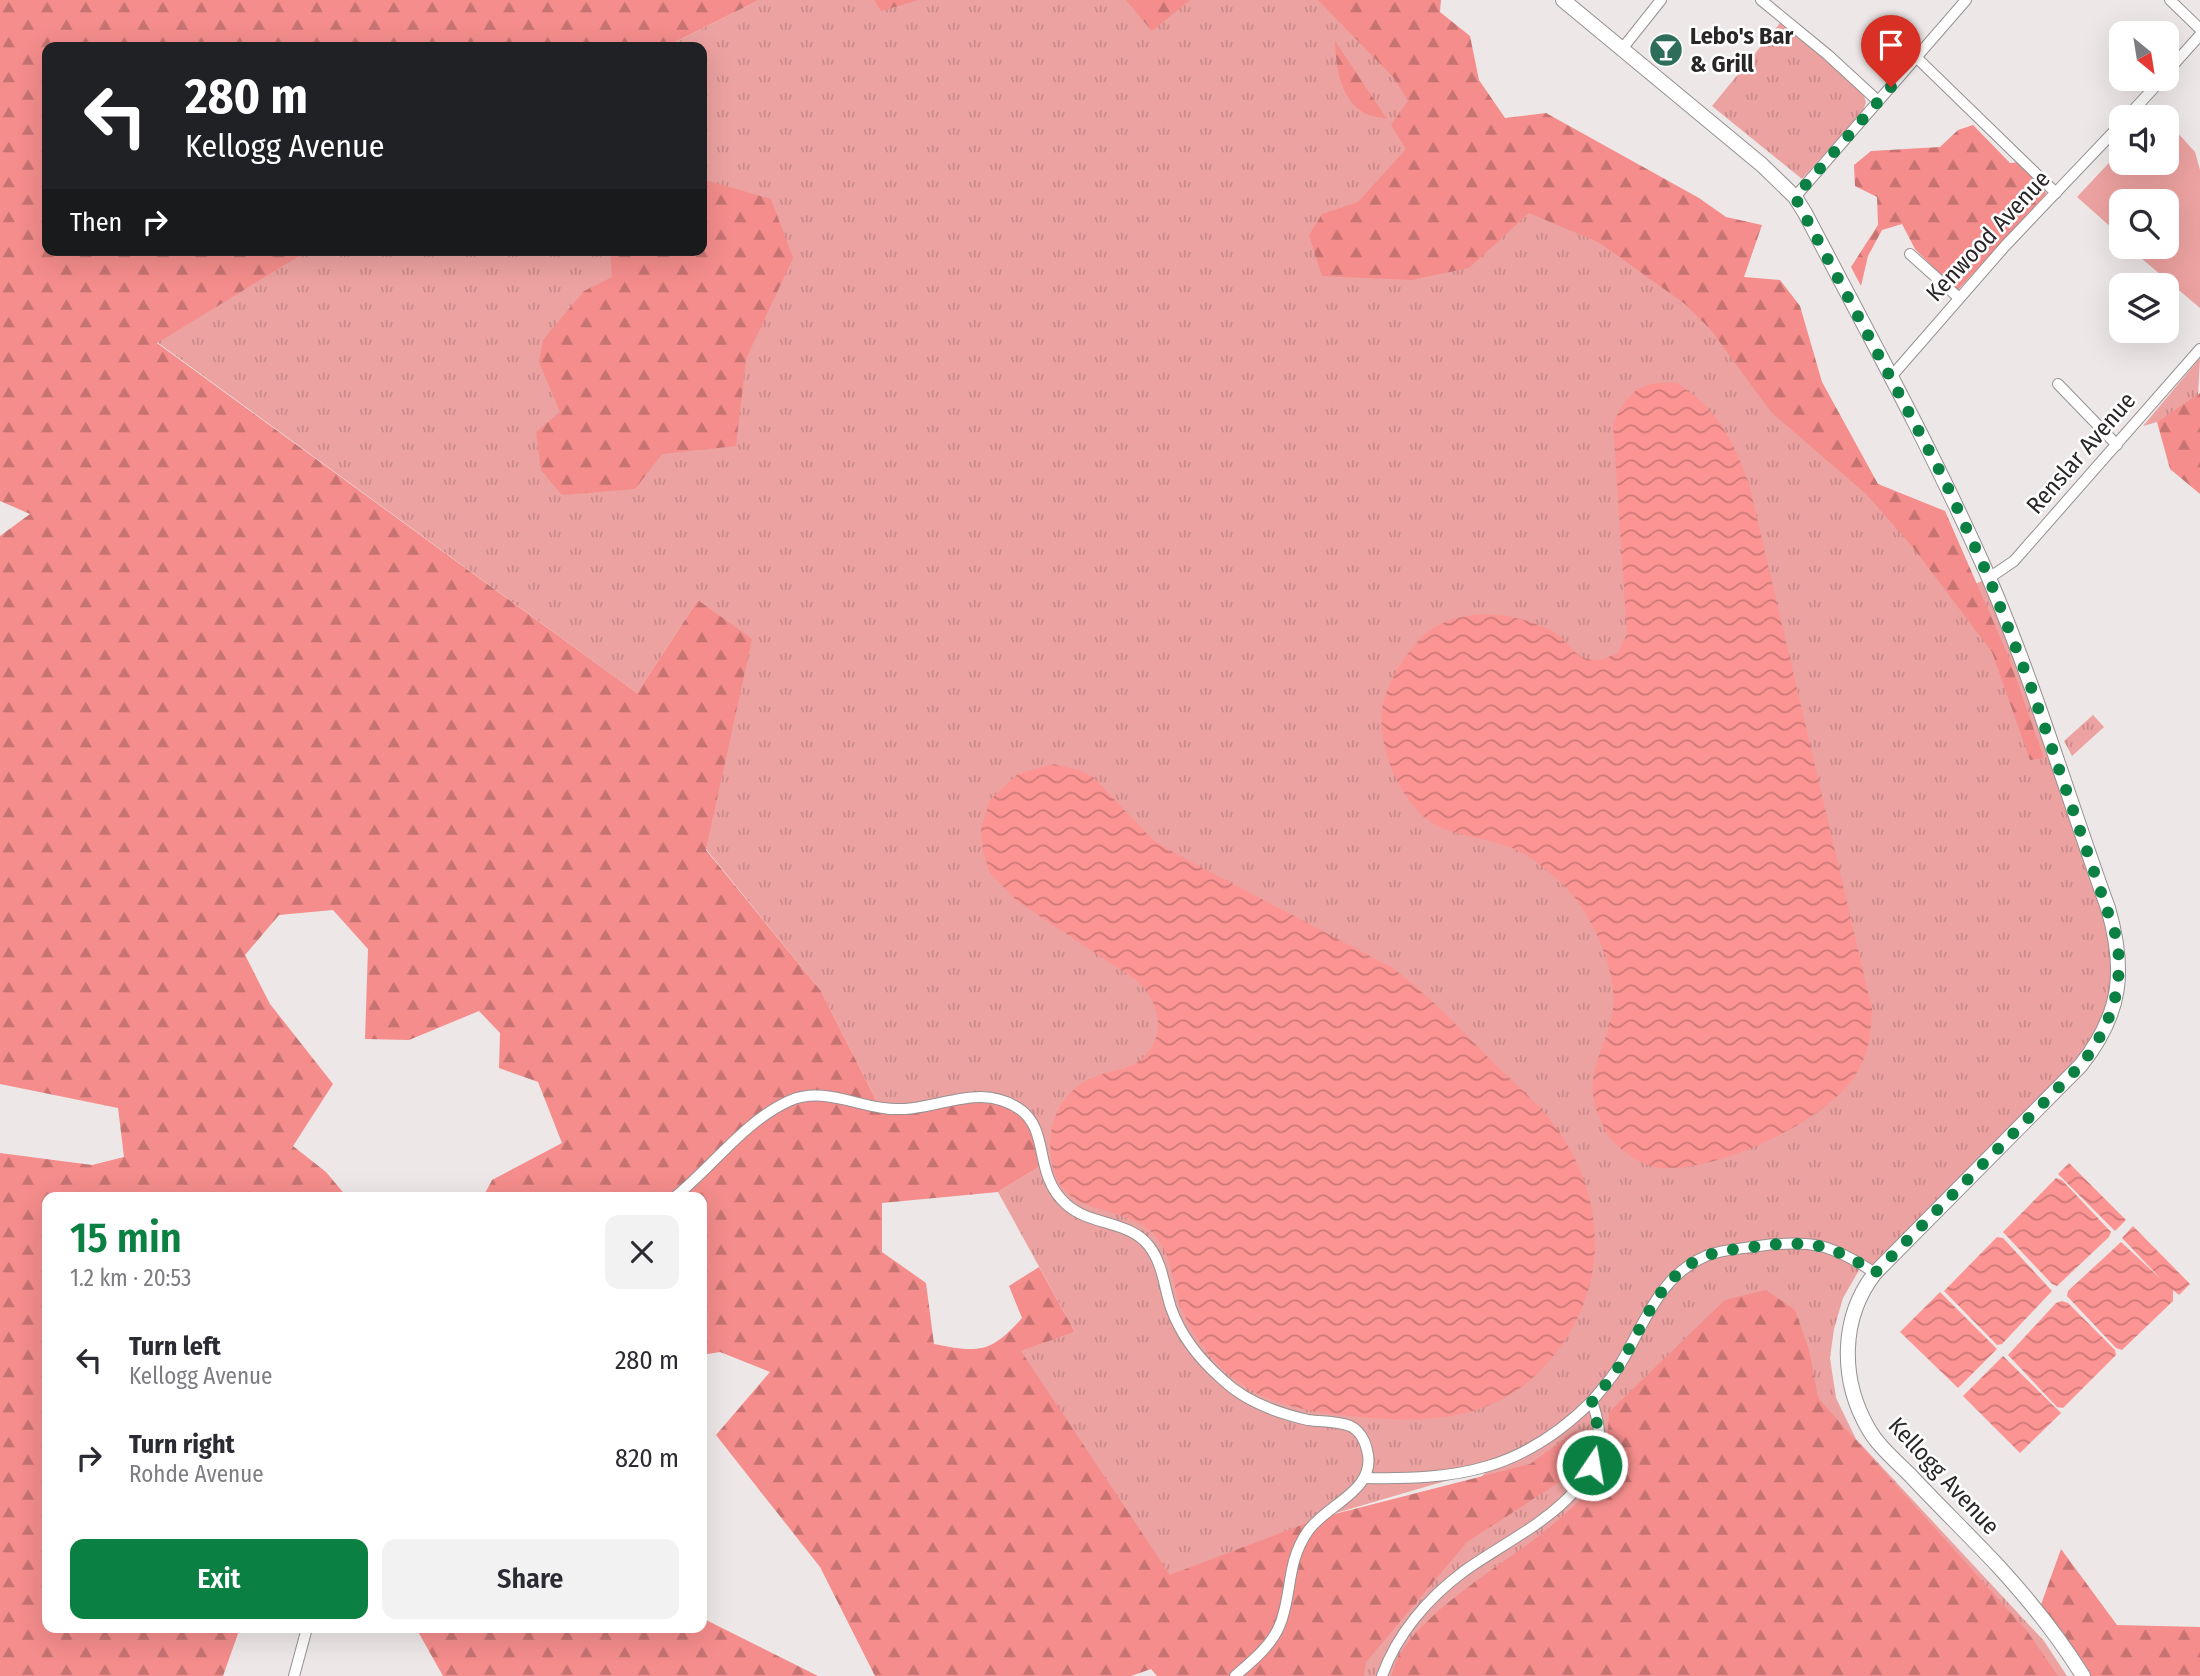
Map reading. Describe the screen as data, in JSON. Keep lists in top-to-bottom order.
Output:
{
  "streets": {
    "main road": ["Kellogg Avenue"],
    "street": ["Kenwood Avenue", "Renslar Avenue"]
  },
  "crossings": [
    ["Kenwood Avenue", "Kellogg Avenue"],
    ["Renslar Avenue", "Kellogg Avenue"]
  ],
  "places": {
    "bar": ["Lebo's Bar & Grill"]
  },
  "north": "bottom right",
  "page": {
    "turn": ["280 m", "Kellogg Avenue"],
    "then": "Then",
    "heading": ["15 min", "1.2 km · 20:53"],
    "list": [
      {
        "name": "Turn left",
        "note": "Kellogg Avenue",
        "value": "280 m"
      },
      {
        "name": "Turn right",
        "note": "Rohde Avenue",
        "value": "820 m"
      }
    ],
    "buttons": ["Exit", "Share"]
  }
}
